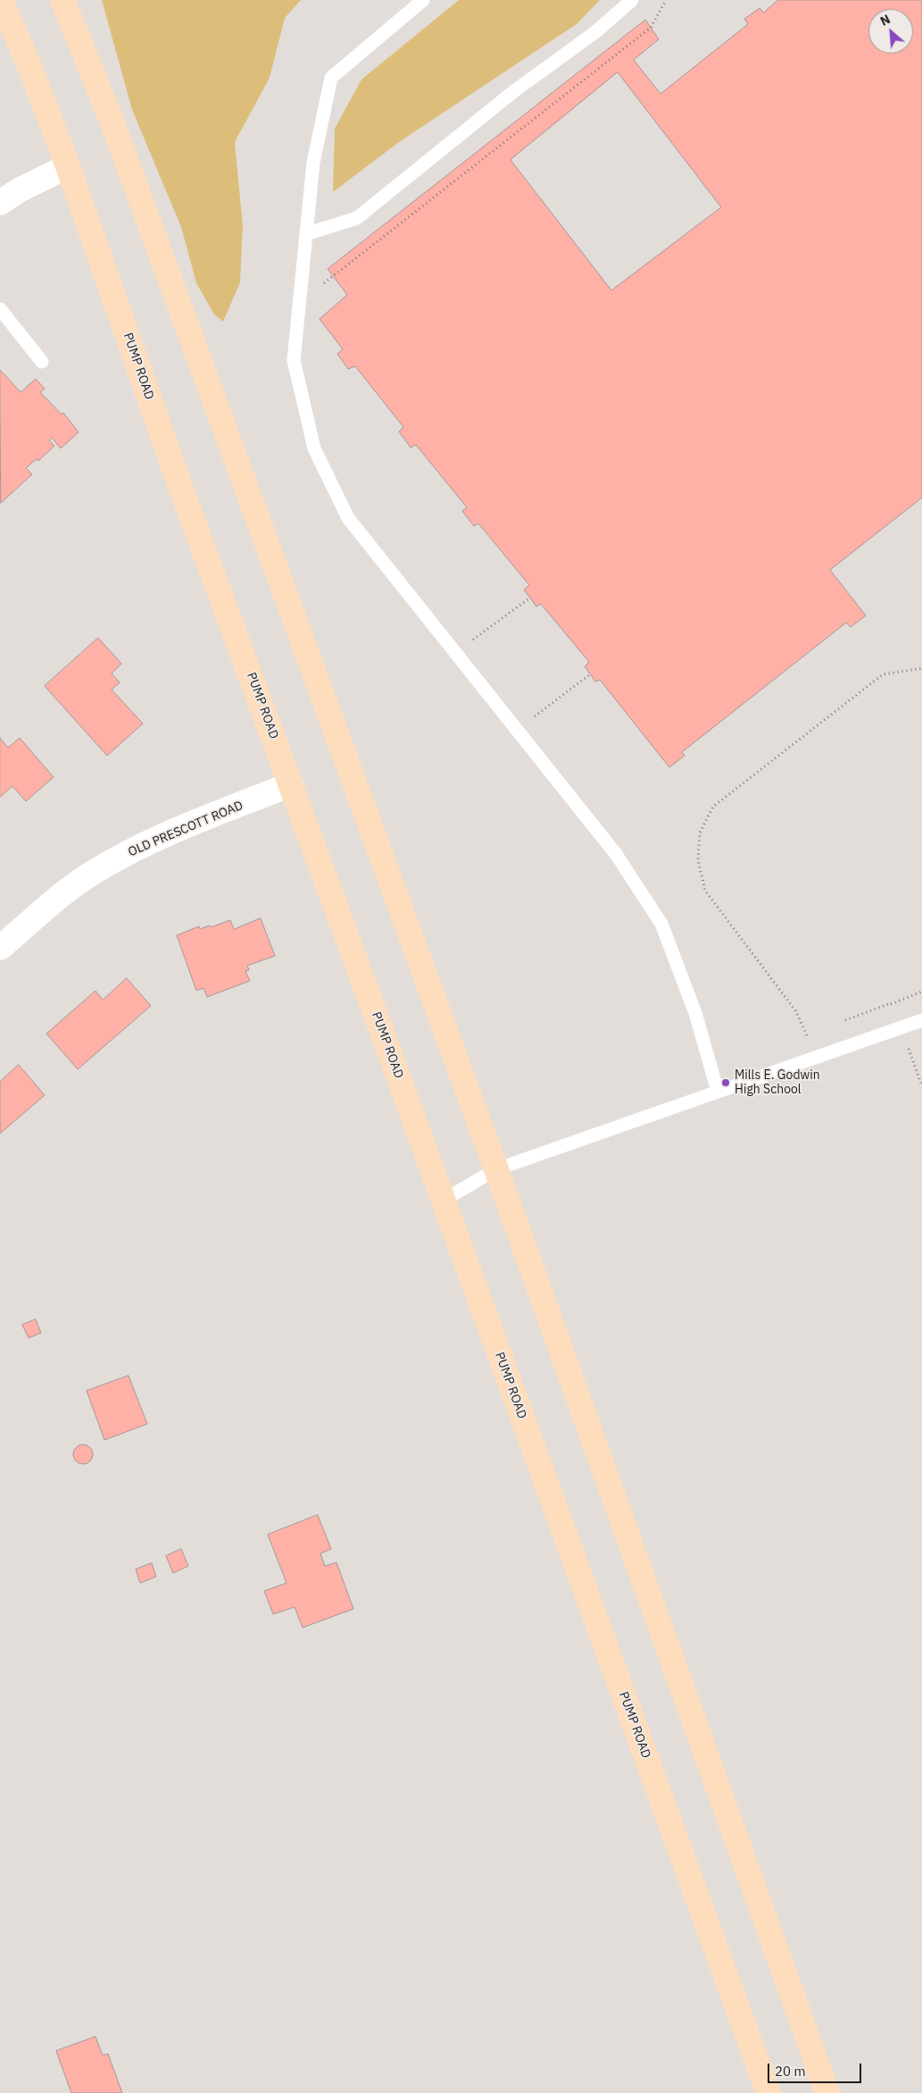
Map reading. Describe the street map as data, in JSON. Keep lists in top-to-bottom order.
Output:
{
  "streets": {
    "main road": ["PUMP ROAD"],
    "street": ["OLD PRESCOTT ROAD"]
  },
  "crossings": [
    ["PUMP ROAD", "OLD PRESCOTT ROAD"]
  ],
  "places": ["Mills E. Godwin High School"],
  "scale_bar": "20 m",
  "north": "top left"
}
